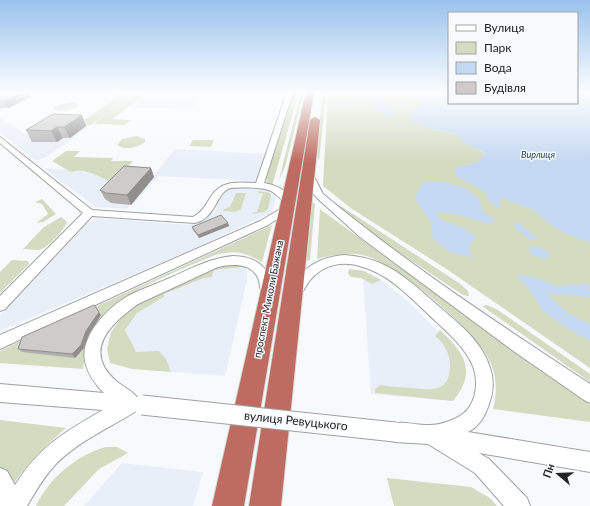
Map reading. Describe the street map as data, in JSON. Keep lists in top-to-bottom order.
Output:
{
  "streets": {
    "highway": ["проспект Миколи Бажана"],
    "street": ["вулиця Ревуцького"]
  },
  "water": ["Вирлиця"],
  "legend": [
    "Вулиця",
    "Парк",
    "Вода",
    "Будівля"
  ],
  "north": "left"
}
